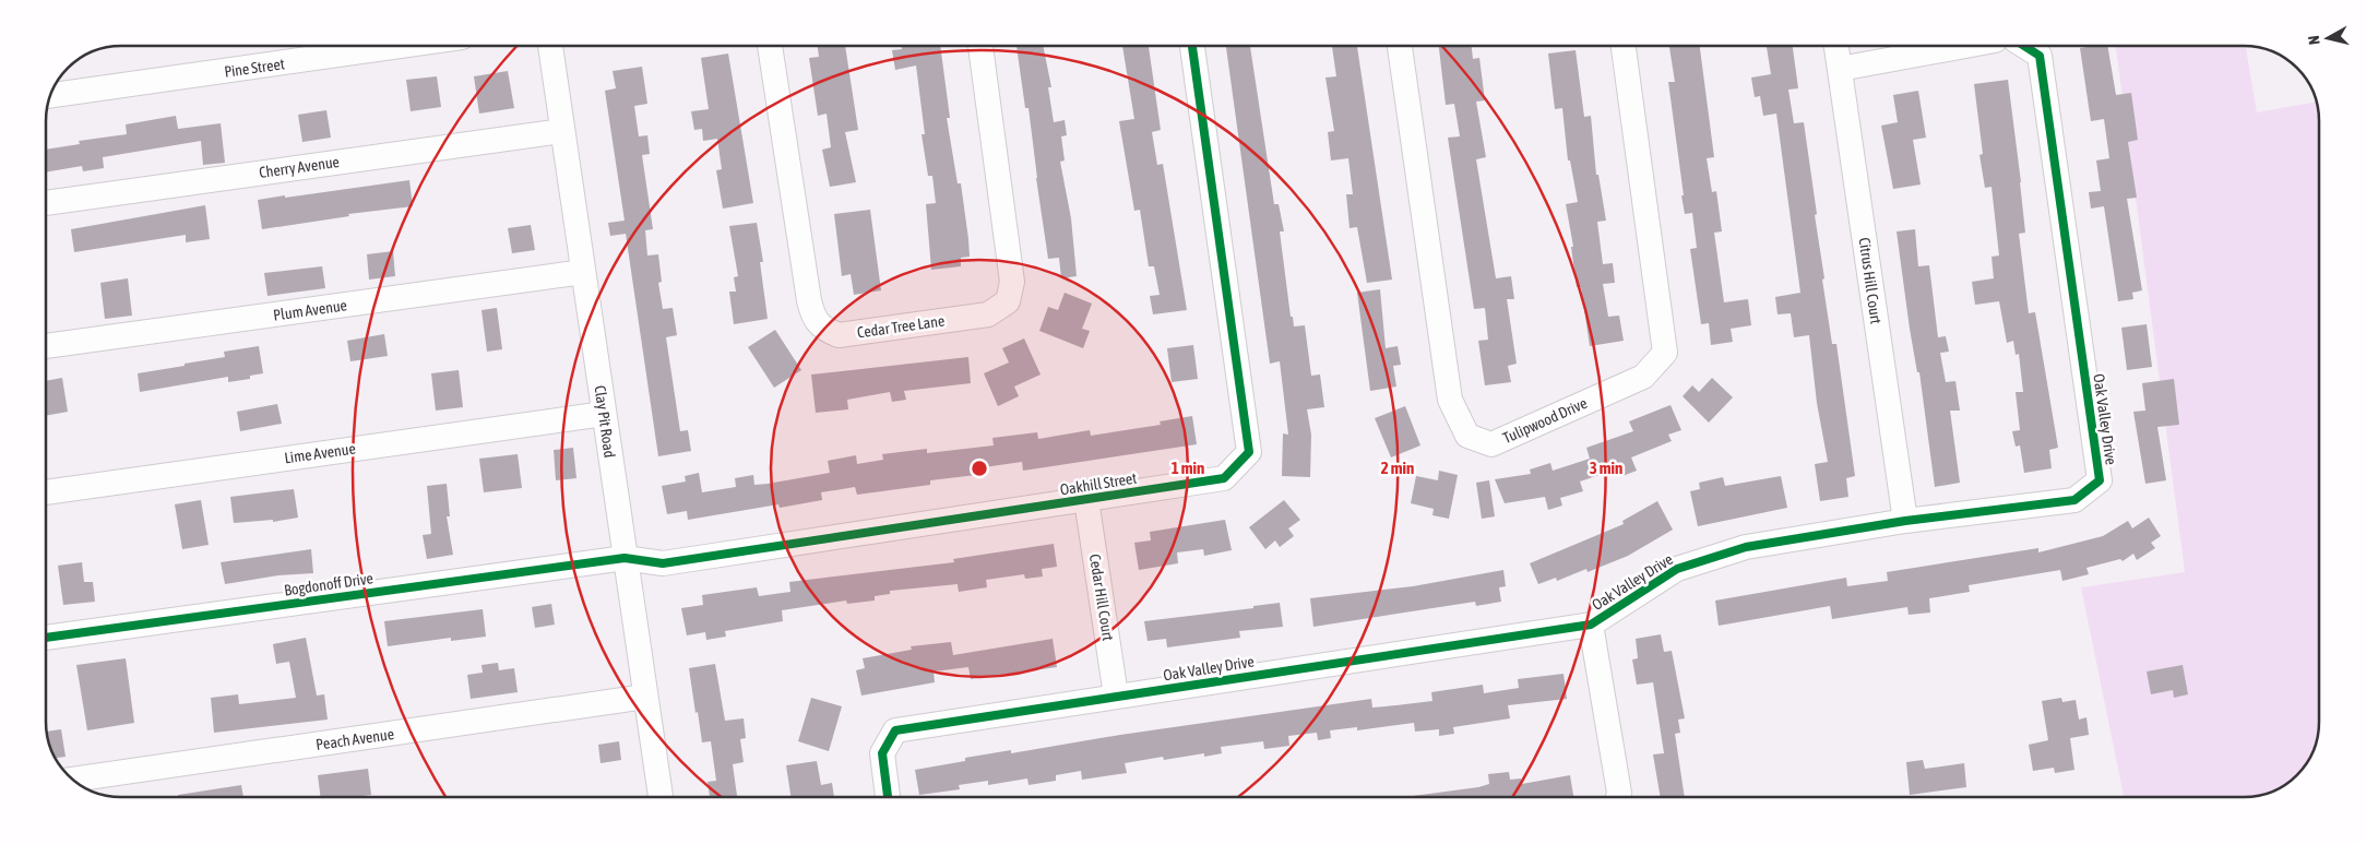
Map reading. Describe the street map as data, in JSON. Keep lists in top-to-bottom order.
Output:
{
  "streets": {
    "street": [
      "Pine Street",
      "Cherry Avenue",
      "Citrus Hill Court",
      "Plum Avenue",
      "Cedar Tree Lane",
      "Oak Valley Drive",
      "Tulipwood Drive",
      "Clay Pit Road",
      "Lime Avenue",
      "Oakhill Street",
      "Bogdonoff Drive",
      "Cedar Hill Court",
      "Peach Avenue"
    ]
  },
  "crossings": [
    ["Cherry Avenue", "Clay Pit Road"],
    ["Citrus Hill Court", "Oak Valley Drive"],
    ["Plum Avenue", "Clay Pit Road"],
    ["Oak Valley Drive", "Cedar Hill Court"],
    ["Clay Pit Road", "Lime Avenue"],
    ["Clay Pit Road", "Oakhill Street"],
    ["Clay Pit Road", "Bogdonoff Drive"],
    ["Clay Pit Road", "Peach Avenue"],
    ["Oakhill Street", "Bogdonoff Drive"],
    ["Oakhill Street", "Cedar Hill Court"]
  ],
  "north": "left",
  "rings": ["1 min", "2 min", "3 min"]
}
